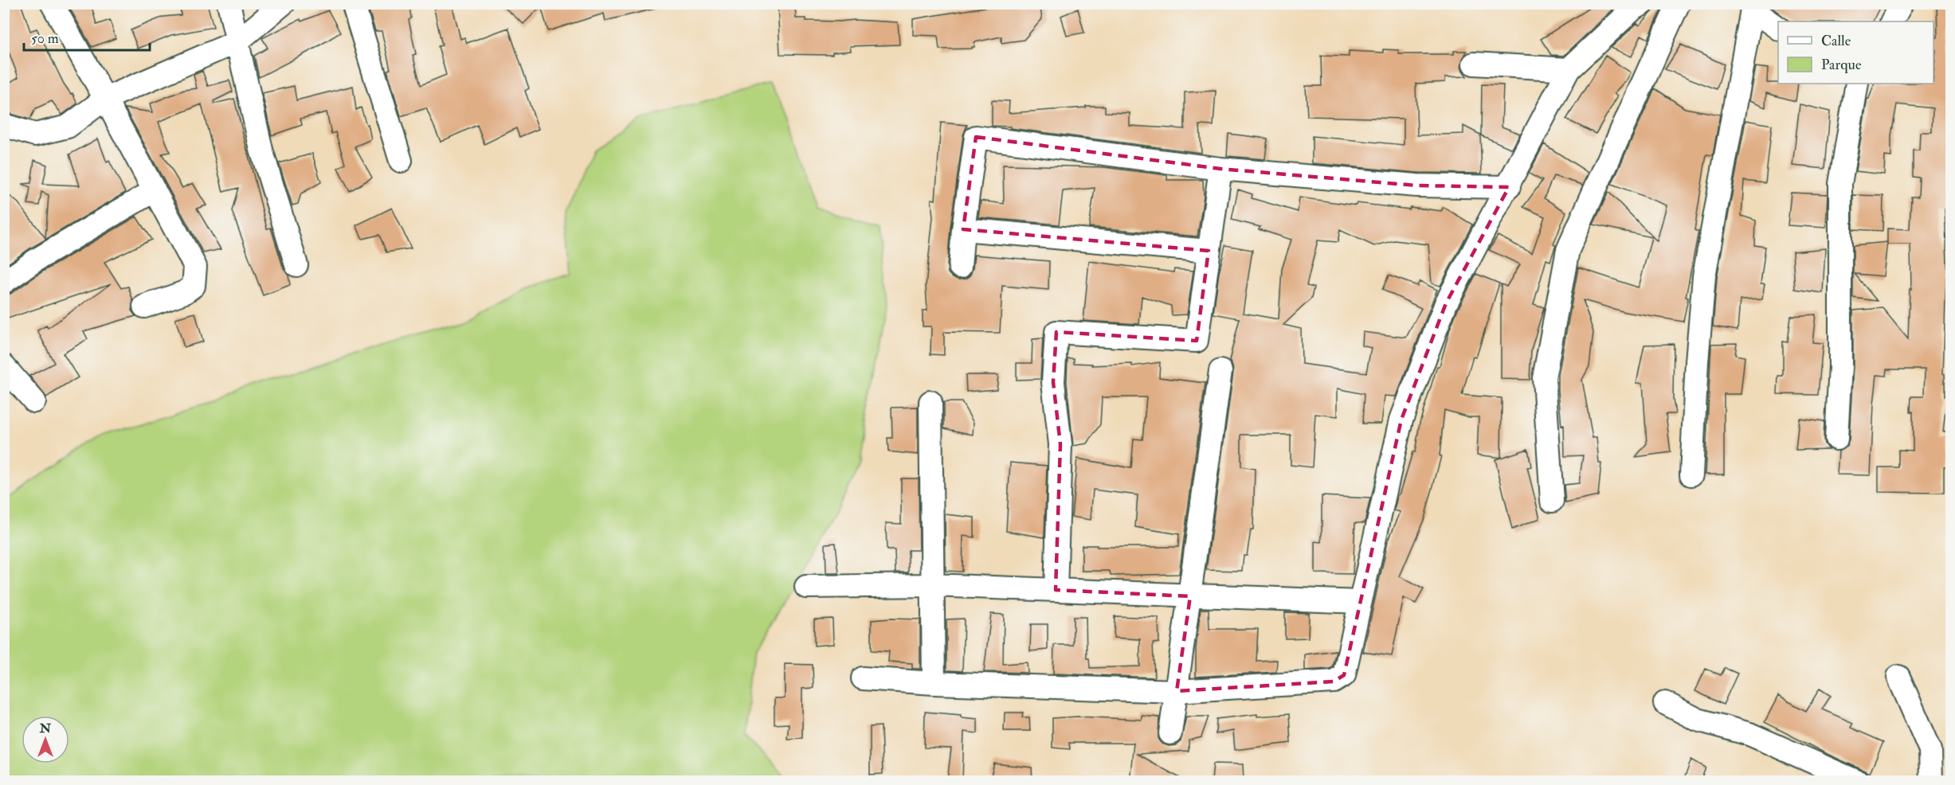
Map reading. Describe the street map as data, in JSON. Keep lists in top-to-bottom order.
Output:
{
  "legend": ["Calle", "Parque"],
  "scale_bar": "50 m",
  "north": "top"
}
